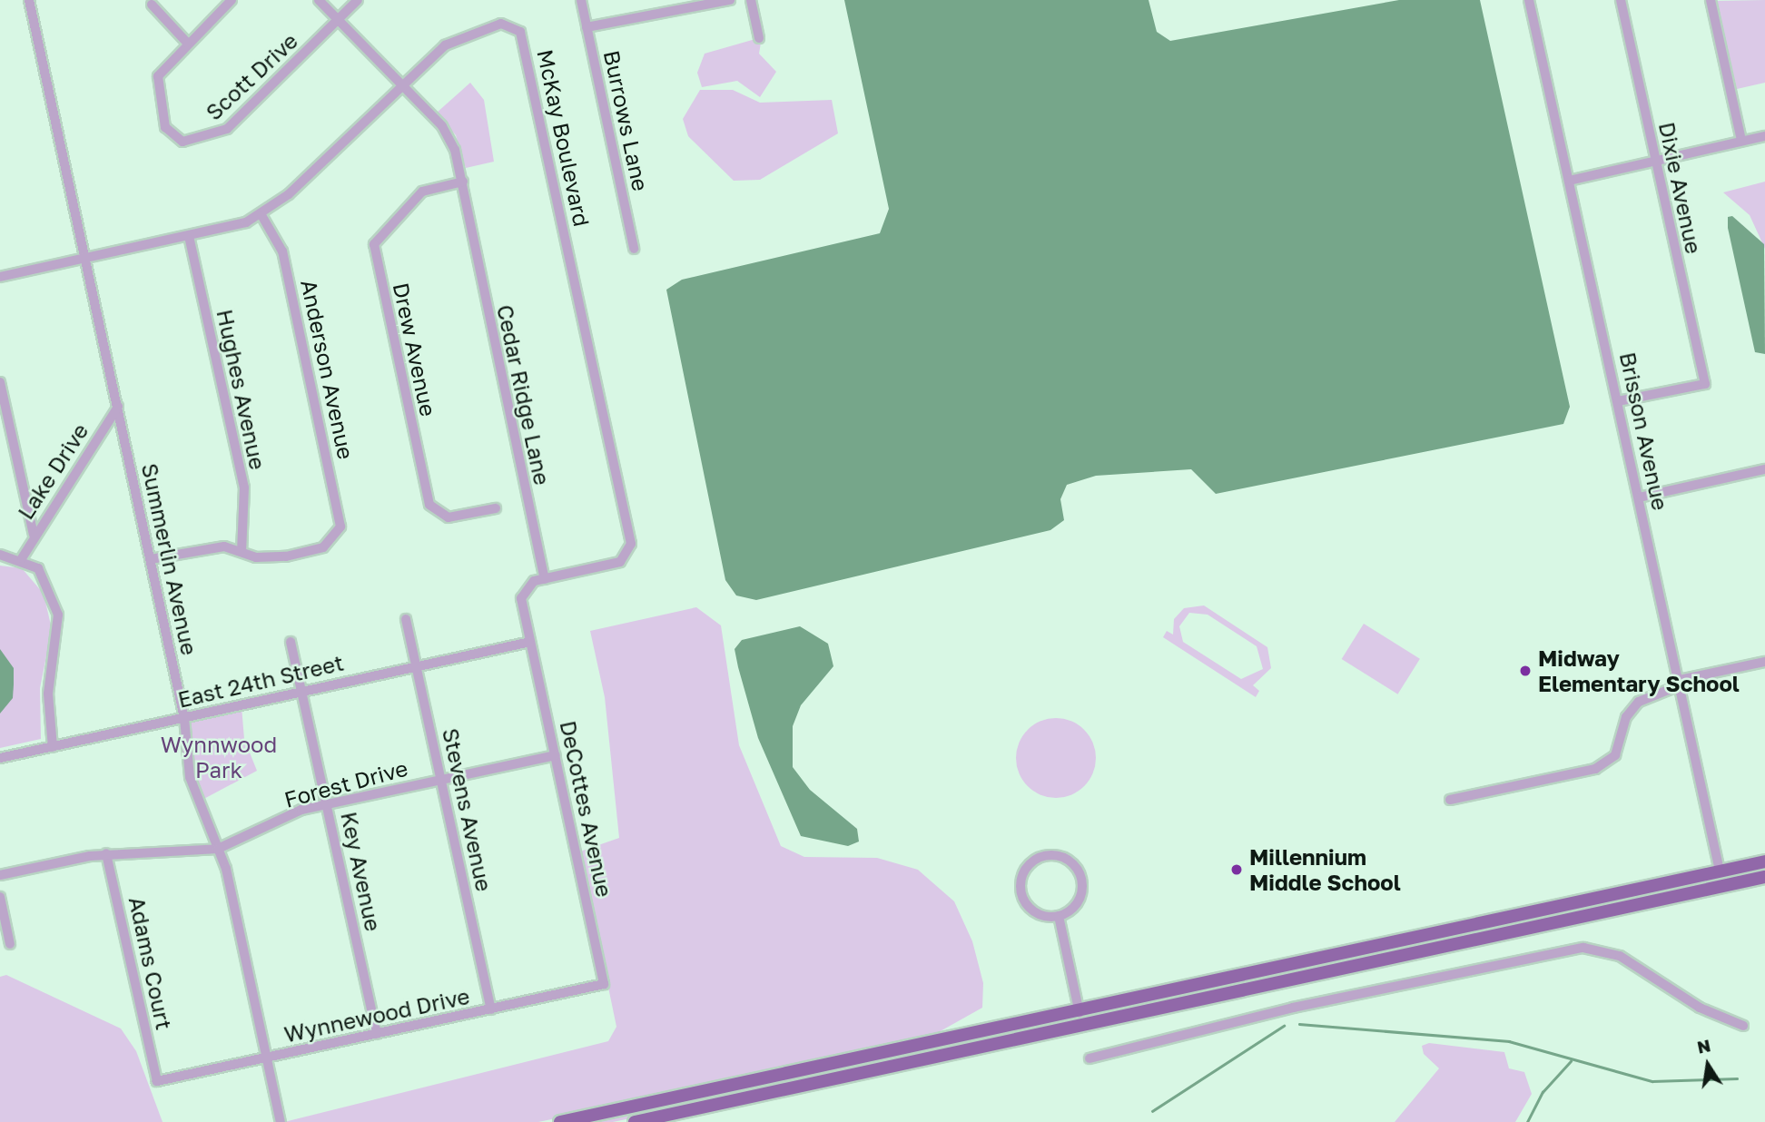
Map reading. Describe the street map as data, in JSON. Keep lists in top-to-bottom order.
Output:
{
  "streets": {
    "street": [
      "Scott Drive",
      "Burrows Lane",
      "McKay Boulevard",
      "Dixie Avenue",
      "Drew Avenue",
      "Anderson Avenue",
      "Hughes Avenue",
      "Cedar Ridge Lane",
      "Brisson Avenue",
      "Lake Drive",
      "Summerlin Avenue",
      "East 24th Street",
      "Forest Drive",
      "DeCottes Avenue",
      "Stevens Avenue",
      "Key Avenue",
      "Adams Court",
      "Wynnewood Drive"
    ]
  },
  "crossings": [
    ["Scott Drive", "Cedar Ridge Lane"],
    ["McKay Boulevard", "Anderson Avenue"],
    ["McKay Boulevard", "Hughes Avenue"],
    ["McKay Boulevard", "Cedar Ridge Lane"],
    ["McKay Boulevard", "Summerlin Avenue"],
    ["McKay Boulevard", "East 24th Street"],
    ["McKay Boulevard", "DeCottes Avenue"],
    ["Dixie Avenue", "Brisson Avenue"],
    ["Drew Avenue", "Cedar Ridge Lane"],
    ["Anderson Avenue", "Hughes Avenue"],
    ["Lake Drive", "Summerlin Avenue"],
    ["Summerlin Avenue", "East 24th Street"],
    ["Summerlin Avenue", "Forest Drive"],
    ["Summerlin Avenue", "Wynnewood Drive"],
    ["East 24th Street", "DeCottes Avenue"],
    ["East 24th Street", "Stevens Avenue"],
    ["East 24th Street", "Key Avenue"],
    ["Forest Drive", "DeCottes Avenue"],
    ["Forest Drive", "Stevens Avenue"],
    ["Forest Drive", "Key Avenue"],
    ["Forest Drive", "Adams Court"],
    ["DeCottes Avenue", "Wynnewood Drive"],
    ["Stevens Avenue", "Wynnewood Drive"],
    ["Key Avenue", "Wynnewood Drive"],
    ["Adams Court", "Wynnewood Drive"]
  ],
  "parks": ["Wynnwood Park"],
  "places": ["Midway Elementary School", "Millennium Middle School"],
  "north": "top"
}
